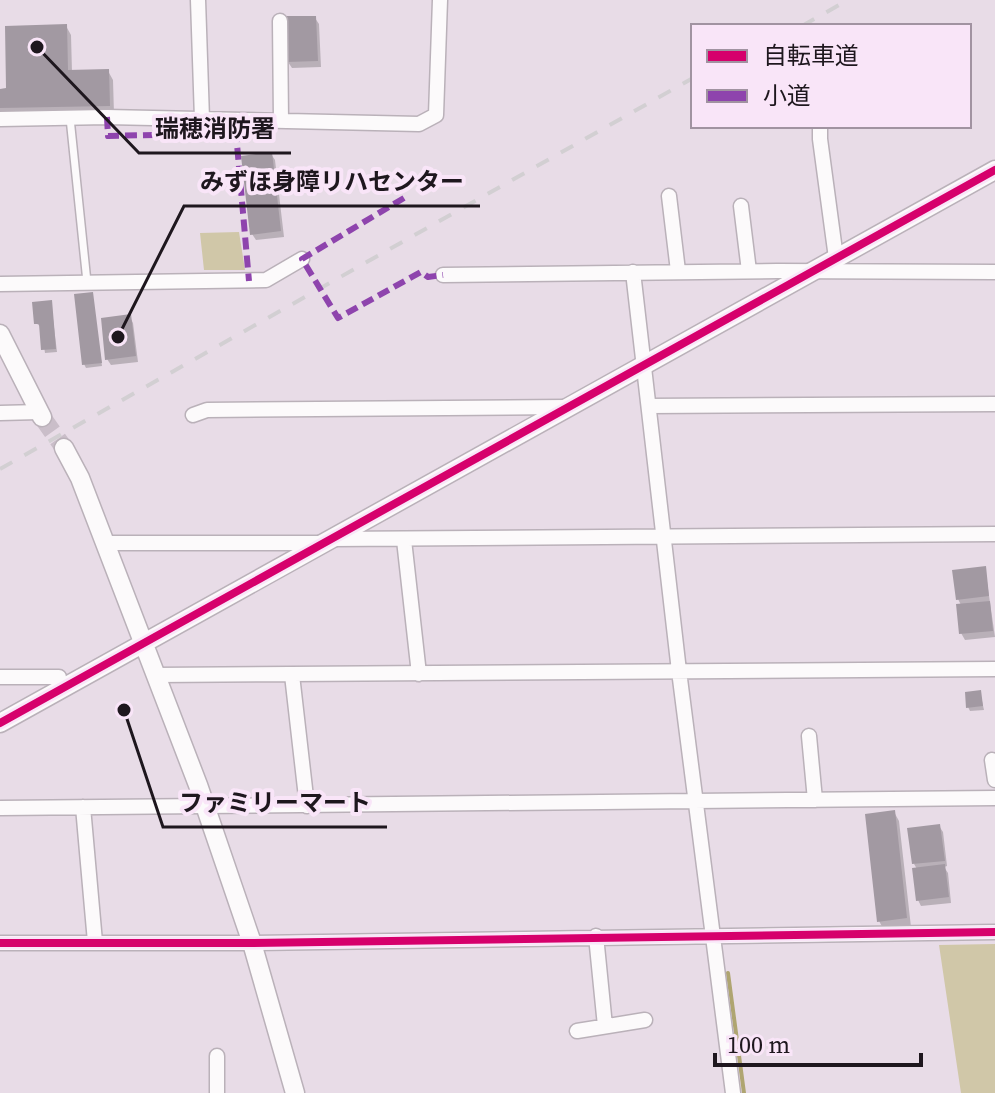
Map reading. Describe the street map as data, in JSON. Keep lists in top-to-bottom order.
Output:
{
  "places": ["瑞穂消防署", "みずほ身障リハセンター", "ファミリーマート"],
  "legend": ["自転車道", "小道"],
  "scale_bar": "100 m"
}
